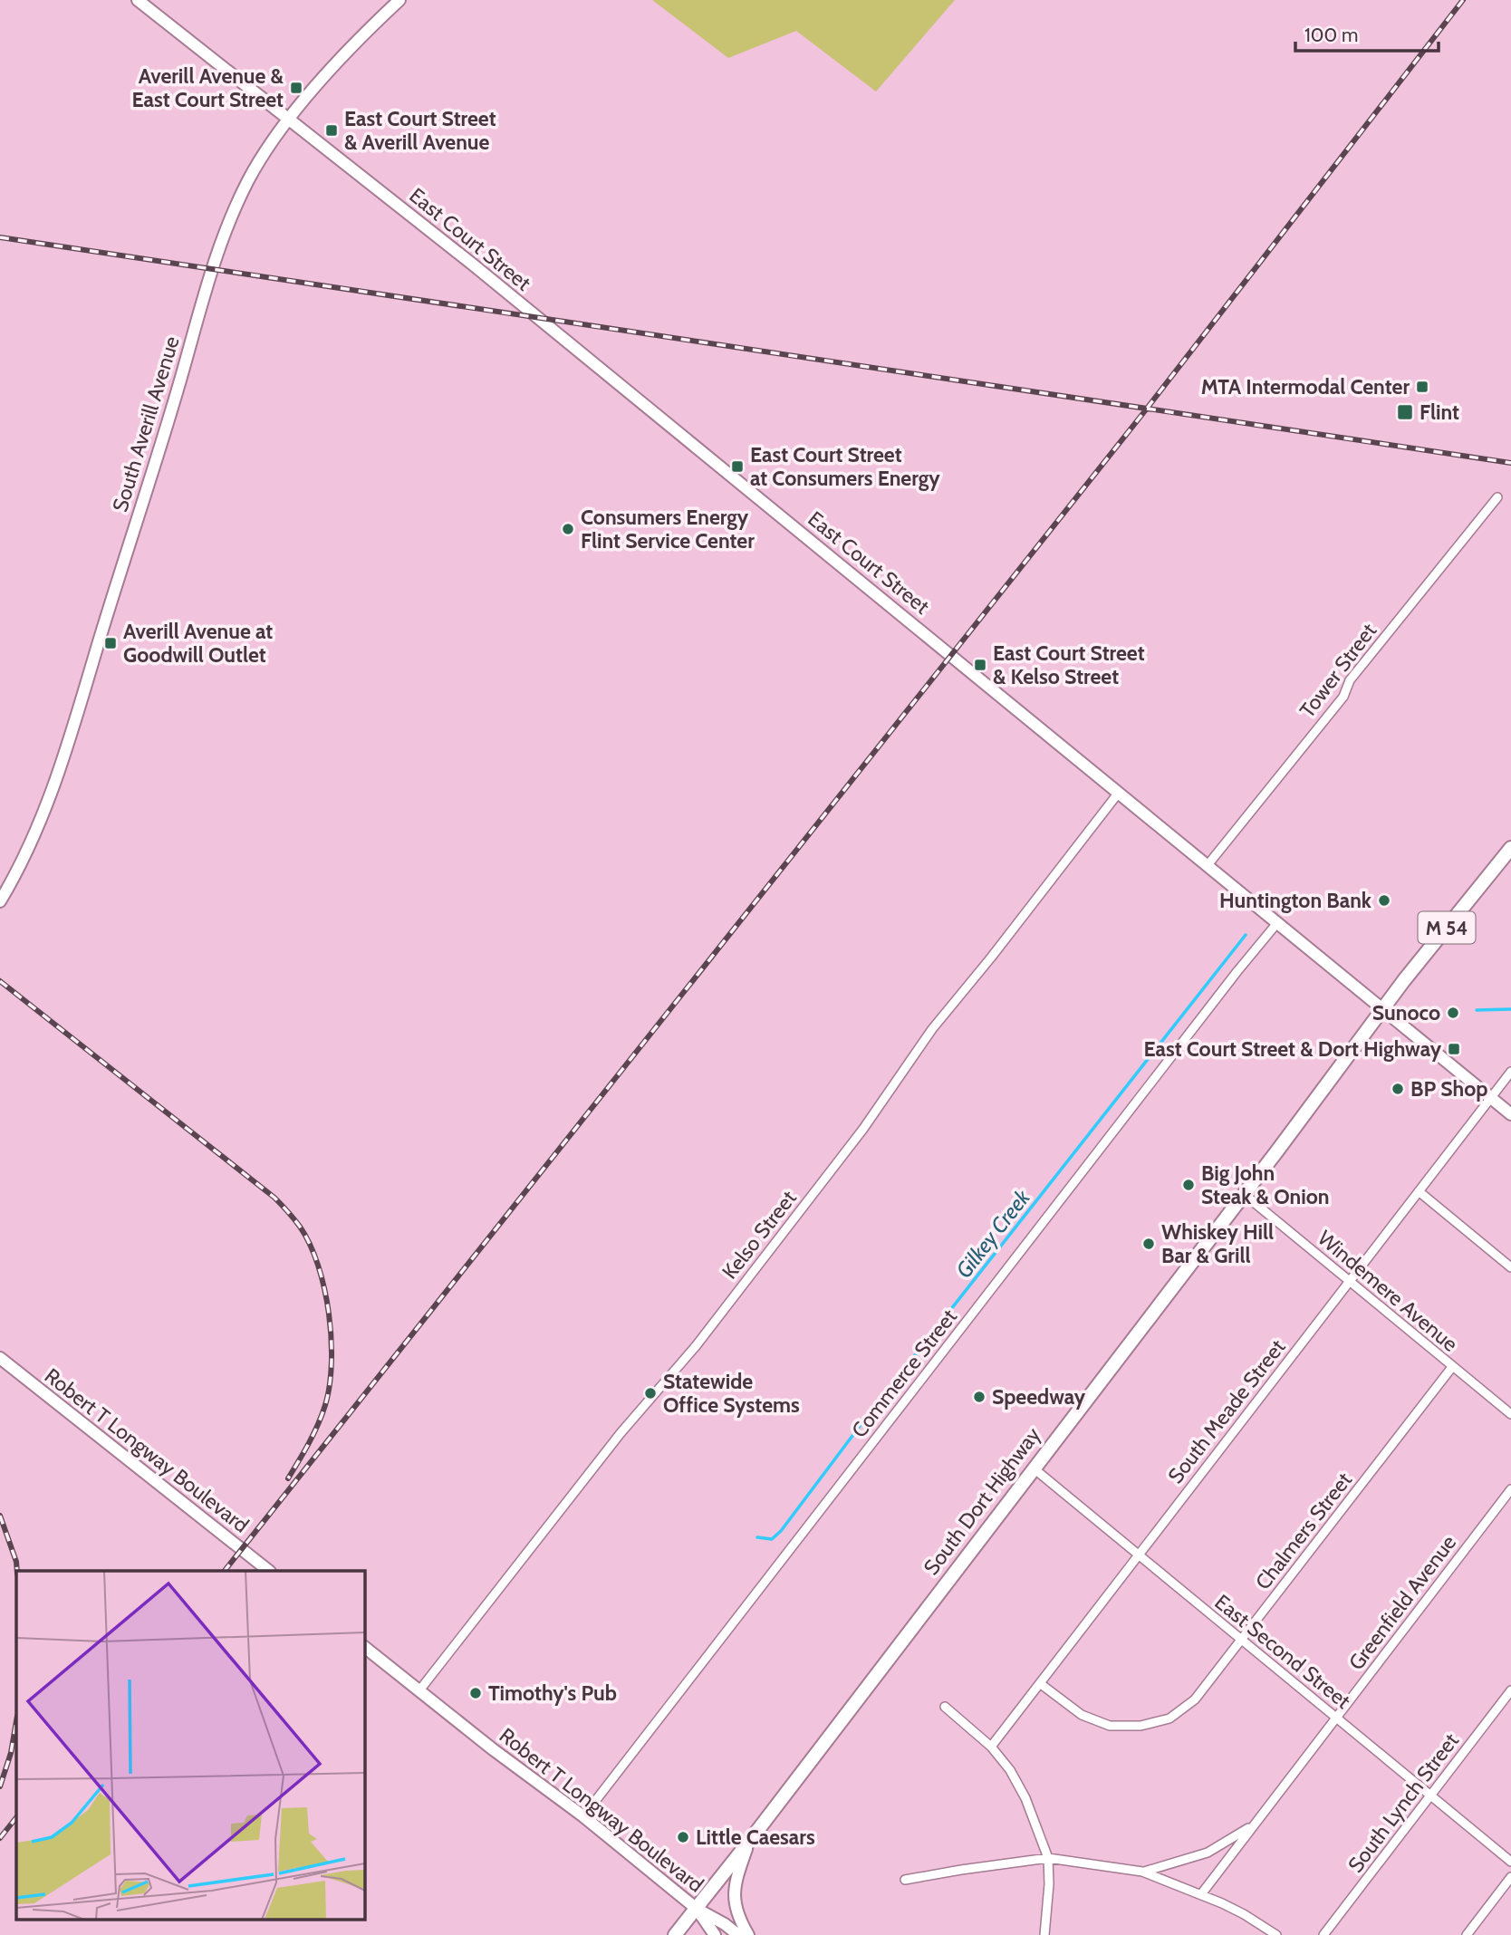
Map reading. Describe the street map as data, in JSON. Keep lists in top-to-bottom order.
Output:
{
  "streets": {
    "main road": ["M 54", "South Dort Highway"],
    "street": [
      "East Court Street",
      "South Averill Avenue",
      "Tower Street",
      "Kelso Street",
      "Windemere Avenue",
      "Commerce Street",
      "South Meade Street",
      "Robert T Longway Boulevard",
      "Chalmers Street",
      "Greenfield Avenue",
      "East Second Street",
      "South Lynch Street"
    ]
  },
  "crossings": [
    ["East Court Street", "South Averill Avenue"],
    ["East Court Street", "Tower Street"],
    ["East Court Street", "Kelso Street"],
    ["East Court Street", "Commerce Street"],
    ["East Court Street", "South Meade Street"],
    ["East Court Street", "South Dort Highway"],
    ["M 54", "Robert T Longway Boulevard"],
    ["M 54", "South Dort Highway"],
    ["Kelso Street", "Robert T Longway Boulevard"],
    ["Windemere Avenue", "South Meade Street"],
    ["Windemere Avenue", "South Dort Highway"],
    ["Windemere Avenue", "Chalmers Street"],
    ["Commerce Street", "Robert T Longway Boulevard"],
    ["South Meade Street", "Chalmers Street"],
    ["South Meade Street", "East Second Street"],
    ["Robert T Longway Boulevard", "South Dort Highway"],
    ["South Dort Highway", "East Second Street"],
    ["Chalmers Street", "East Second Street"],
    ["Greenfield Avenue", "East Second Street"],
    ["East Second Street", "South Lynch Street"]
  ],
  "water": ["Gilkey Creek"],
  "places": {
    "transit": [
      "Averill Avenue & East Court Street",
      "East Court Street & Averill Avenue",
      "MTA Intermodal Center",
      "Flint",
      "East Court Street at Consumers Energy",
      "Averill Avenue at Goodwill Outlet",
      "East Court Street & Kelso Street",
      "East Court Street & Dort Highway"
    ],
    "other": [
      "Consumers Energy Flint Service Center",
      "Huntington Bank",
      "Sunoco",
      "BP Shop",
      "Big John Steak & Onion",
      "Whiskey Hill Bar & Grill",
      "Statewide Office Systems",
      "Speedway",
      "Timothy's Pub",
      "Little Caesars"
    ]
  },
  "scale_bar": "100 m"
}
